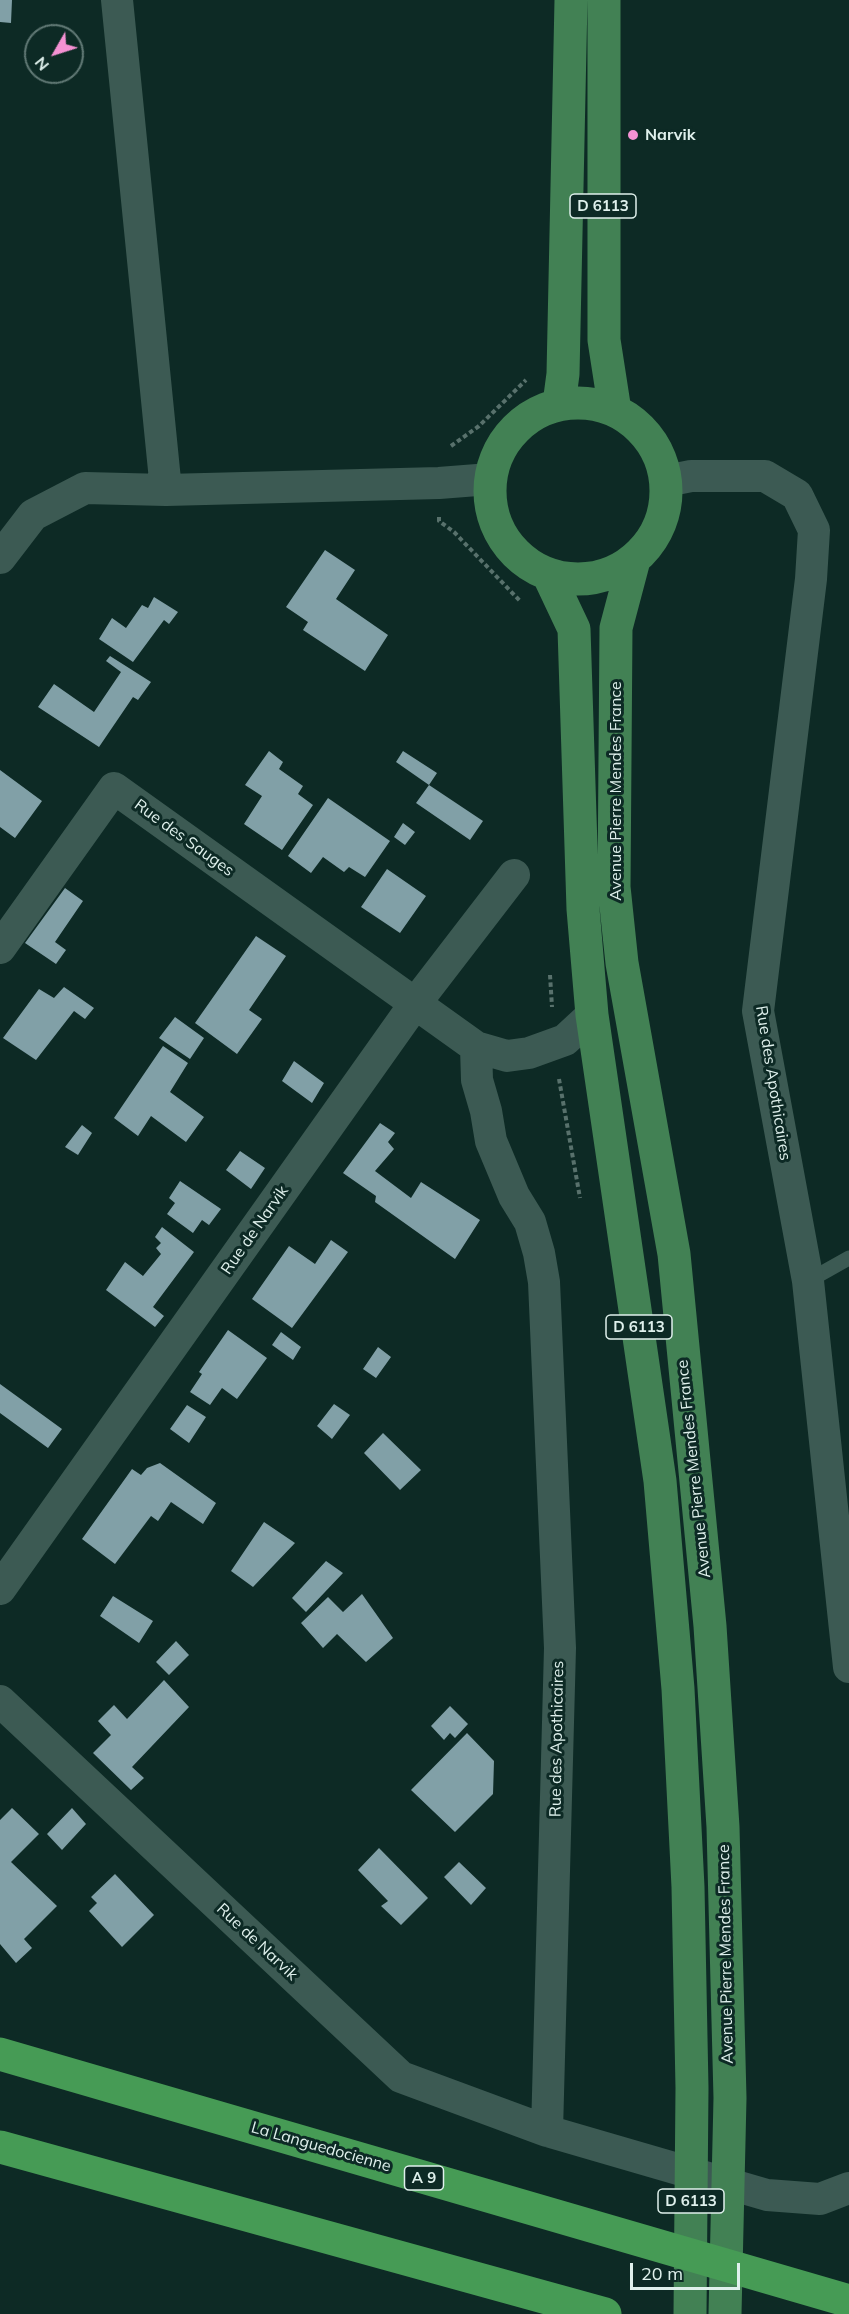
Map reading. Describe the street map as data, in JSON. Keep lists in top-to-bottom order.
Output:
{
  "streets": {
    "highway": ["La Languedocienne", "A 9"],
    "main road": ["D 6113", "Avenue Pierre Mendes France"],
    "street": ["Rue des Sauges", "Rue des Apothicaires", "Rue de Narvik"]
  },
  "crossings": [
    ["D 6113", "Avenue Pierre Mendes France"],
    ["D 6113", "Rue des Apothicaires"],
    ["Avenue Pierre Mendes France", "Rue des Apothicaires"],
    ["Rue des Sauges", "Rue de Narvik"],
    ["Rue des Apothicaires", "Rue de Narvik"]
  ],
  "places": ["Narvik"],
  "scale_bar": "20 m",
  "north": "bottom left"
}
